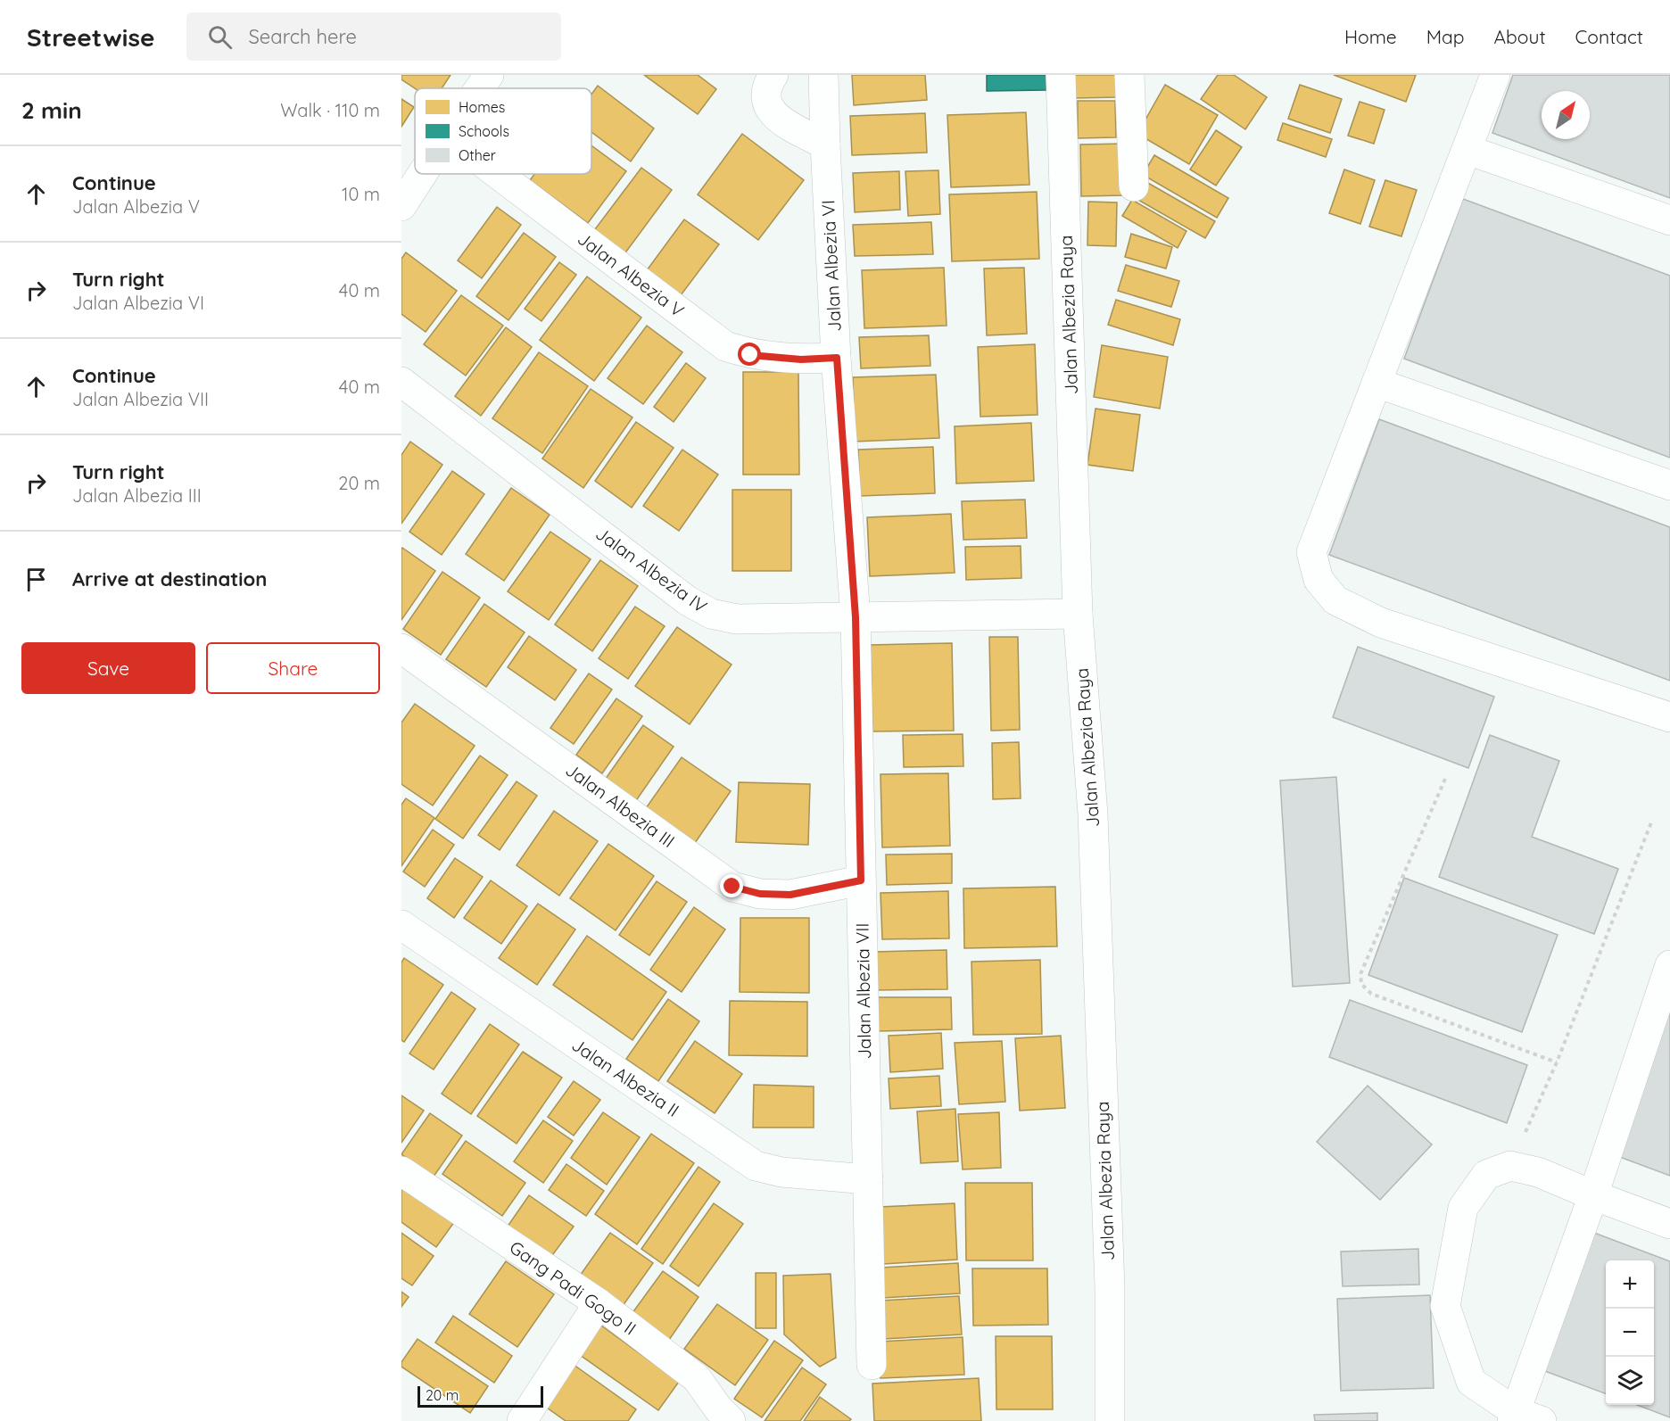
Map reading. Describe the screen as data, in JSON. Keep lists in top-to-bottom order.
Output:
{
  "streets": {
    "street": [
      "Jalan Albezia VI",
      "Jalan Albezia V",
      "Jalan Albezia Raya",
      "Jalan Albezia IV",
      "Jalan Albezia III",
      "Jalan Albezia VII",
      "Jalan Albezia II",
      "Gang Padi Gogo II"
    ]
  },
  "crossings": [
    ["Jalan Albezia VI", "Jalan Albezia V"],
    ["Jalan Albezia VI", "Jalan Albezia IV"],
    ["Jalan Albezia VI", "Jalan Albezia VII"],
    ["Jalan Albezia Raya", "Jalan Albezia IV"],
    ["Jalan Albezia IV", "Jalan Albezia VII"],
    ["Jalan Albezia III", "Jalan Albezia VII"],
    ["Jalan Albezia VII", "Jalan Albezia II"]
  ],
  "legend": ["Homes", "Schools", "Other"],
  "scale_bar": "20 m",
  "north": "top right",
  "page": {
    "header": "Streetwise",
    "search": "Search here",
    "nav": [
      "Home",
      "Map",
      "About",
      "Contact"
    ],
    "heading": ["2 min", "Walk · 110 m"],
    "list": [
      ["Continue", "Jalan Albezia V", "10 m"],
      ["Turn right", "Jalan Albezia VI", "40 m"],
      ["Continue", "Jalan Albezia VII", "40 m"],
      ["Turn right", "Jalan Albezia III", "20 m"],
      "Arrive at destination"
    ],
    "buttons": ["Save", "Share"],
    "map_buttons": ["+", "−"],
    "scale": "20 m"
  }
}
